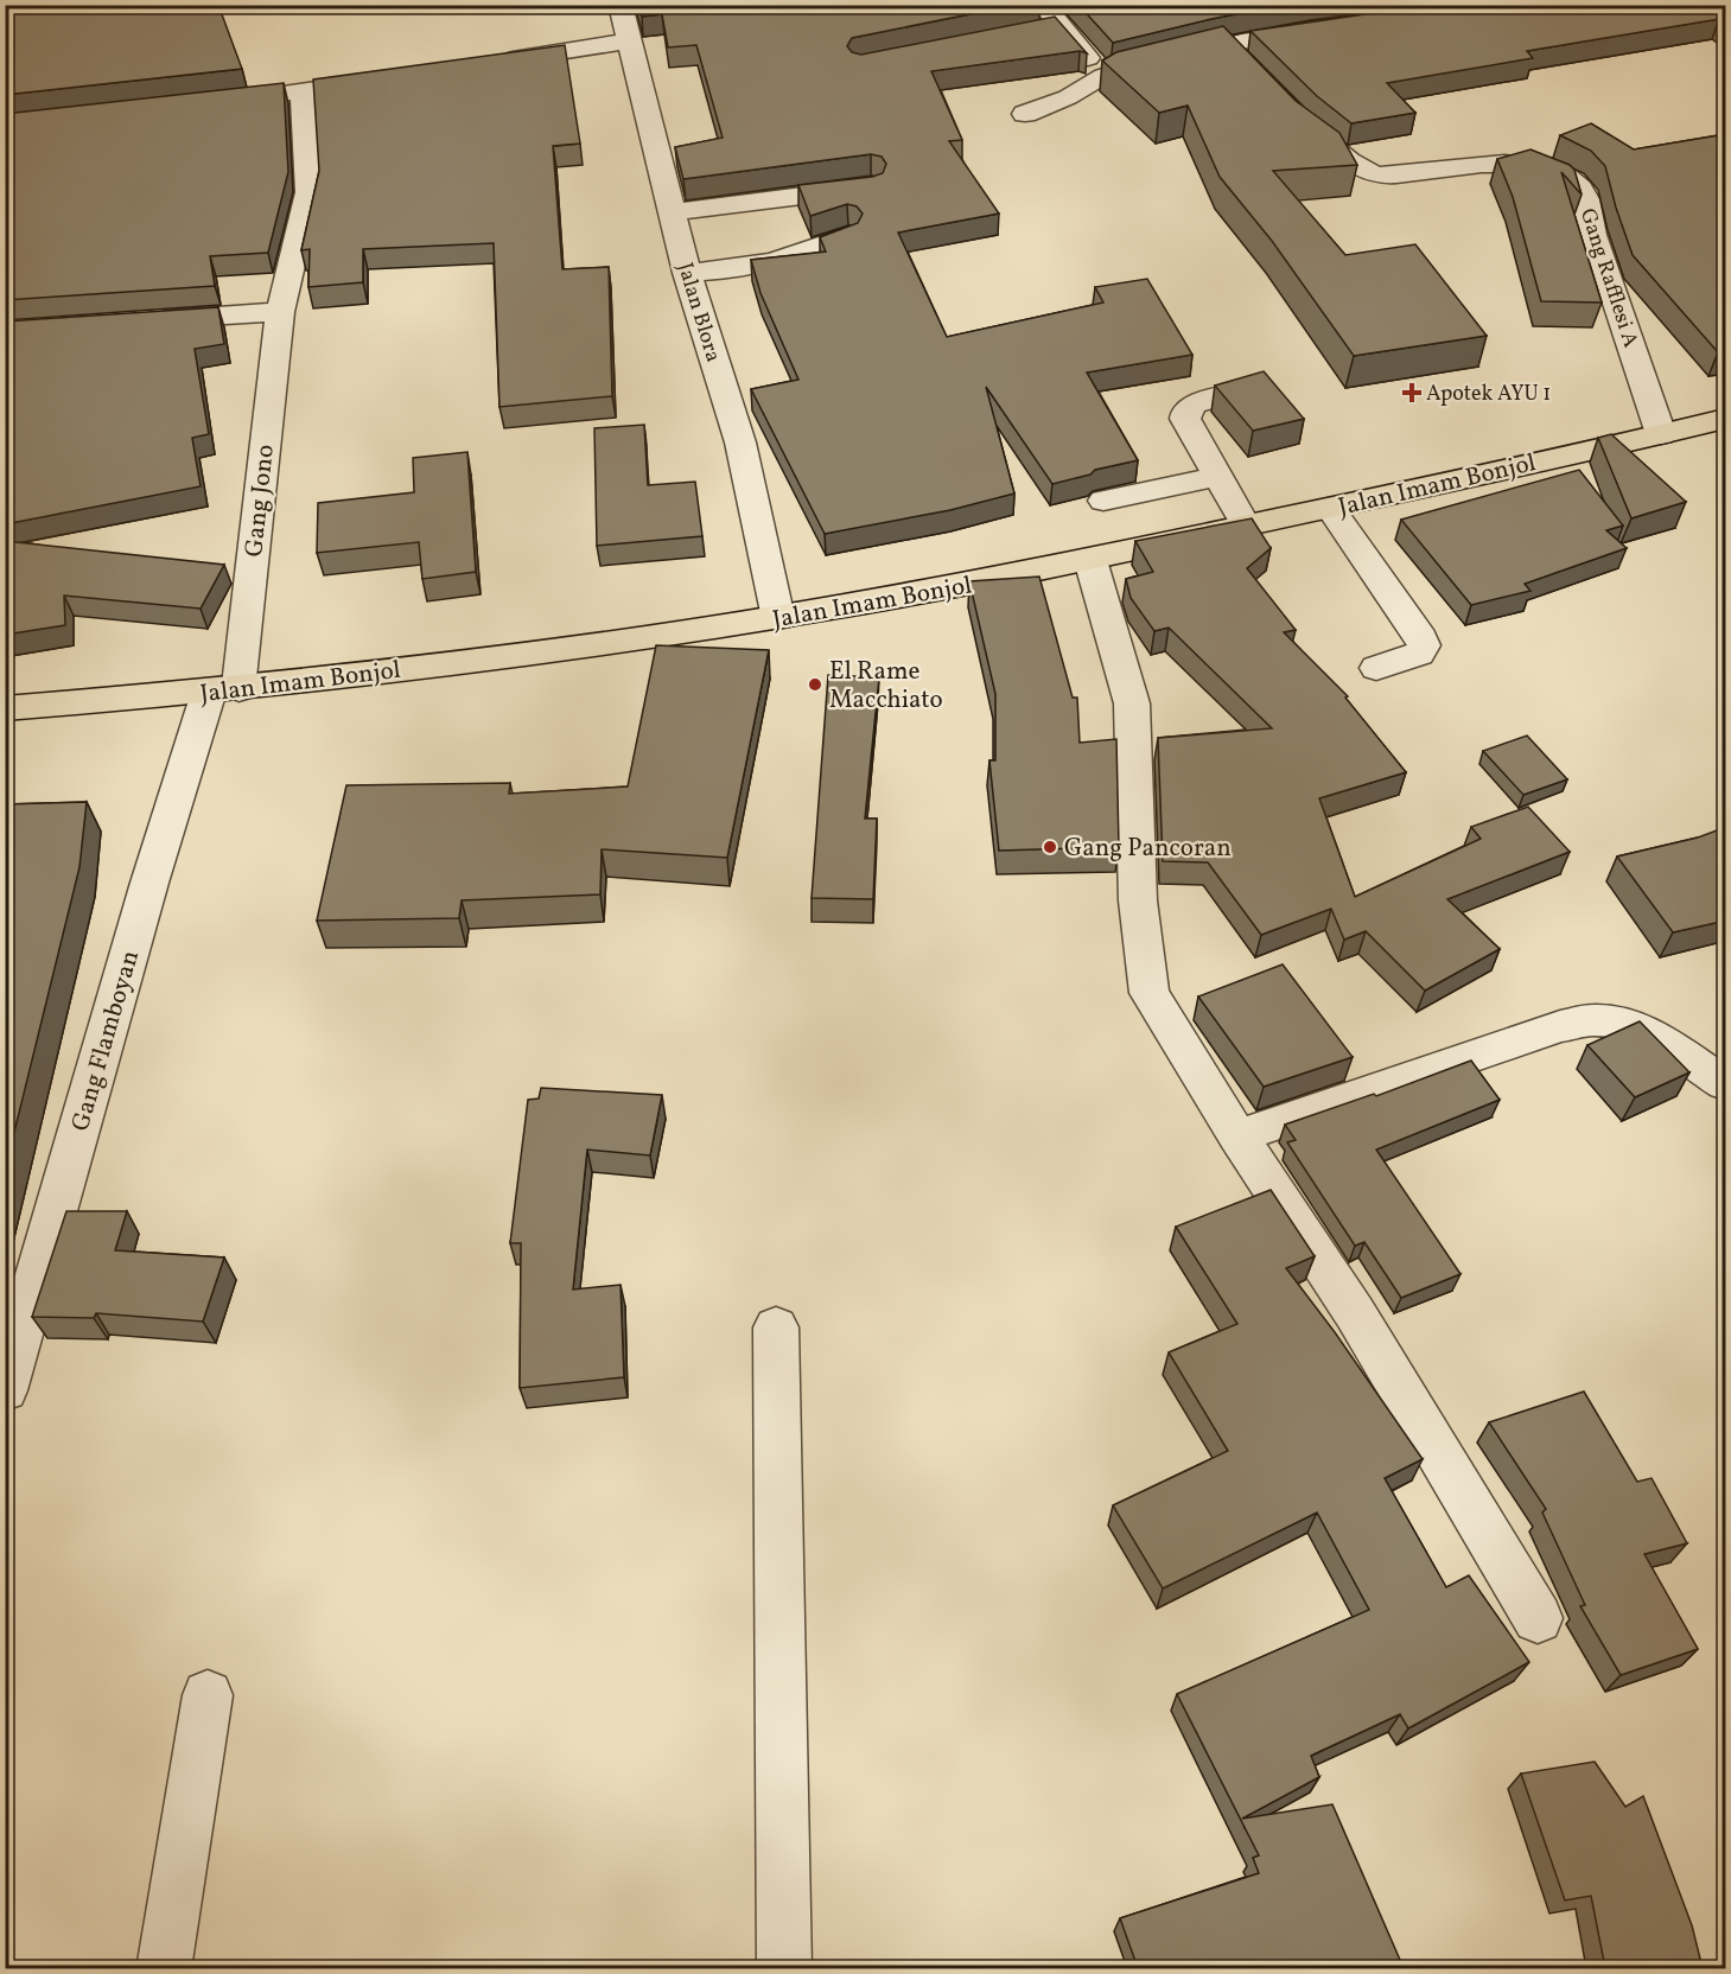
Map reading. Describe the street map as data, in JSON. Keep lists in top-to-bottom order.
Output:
{
  "streets": {
    "highway": ["Jalan Imam Bonjol"],
    "street": [
      "Gang Rafflesi A",
      "Jalan Blora",
      "Gang Jono",
      "Gang Flamboyan"
    ]
  },
  "crossings": [
    ["Gang Rafflesi A", "Jalan Imam Bonjol"],
    ["Jalan Blora", "Jalan Imam Bonjol"],
    ["Jalan Imam Bonjol", "Gang Jono"],
    ["Jalan Imam Bonjol", "Gang Flamboyan"],
    ["Gang Jono", "Gang Flamboyan"]
  ],
  "places": {
    "health": ["Apotek AYU 1"],
    "other": ["El Rame Macchiato", "Gang Pancoran"]
  }
}
